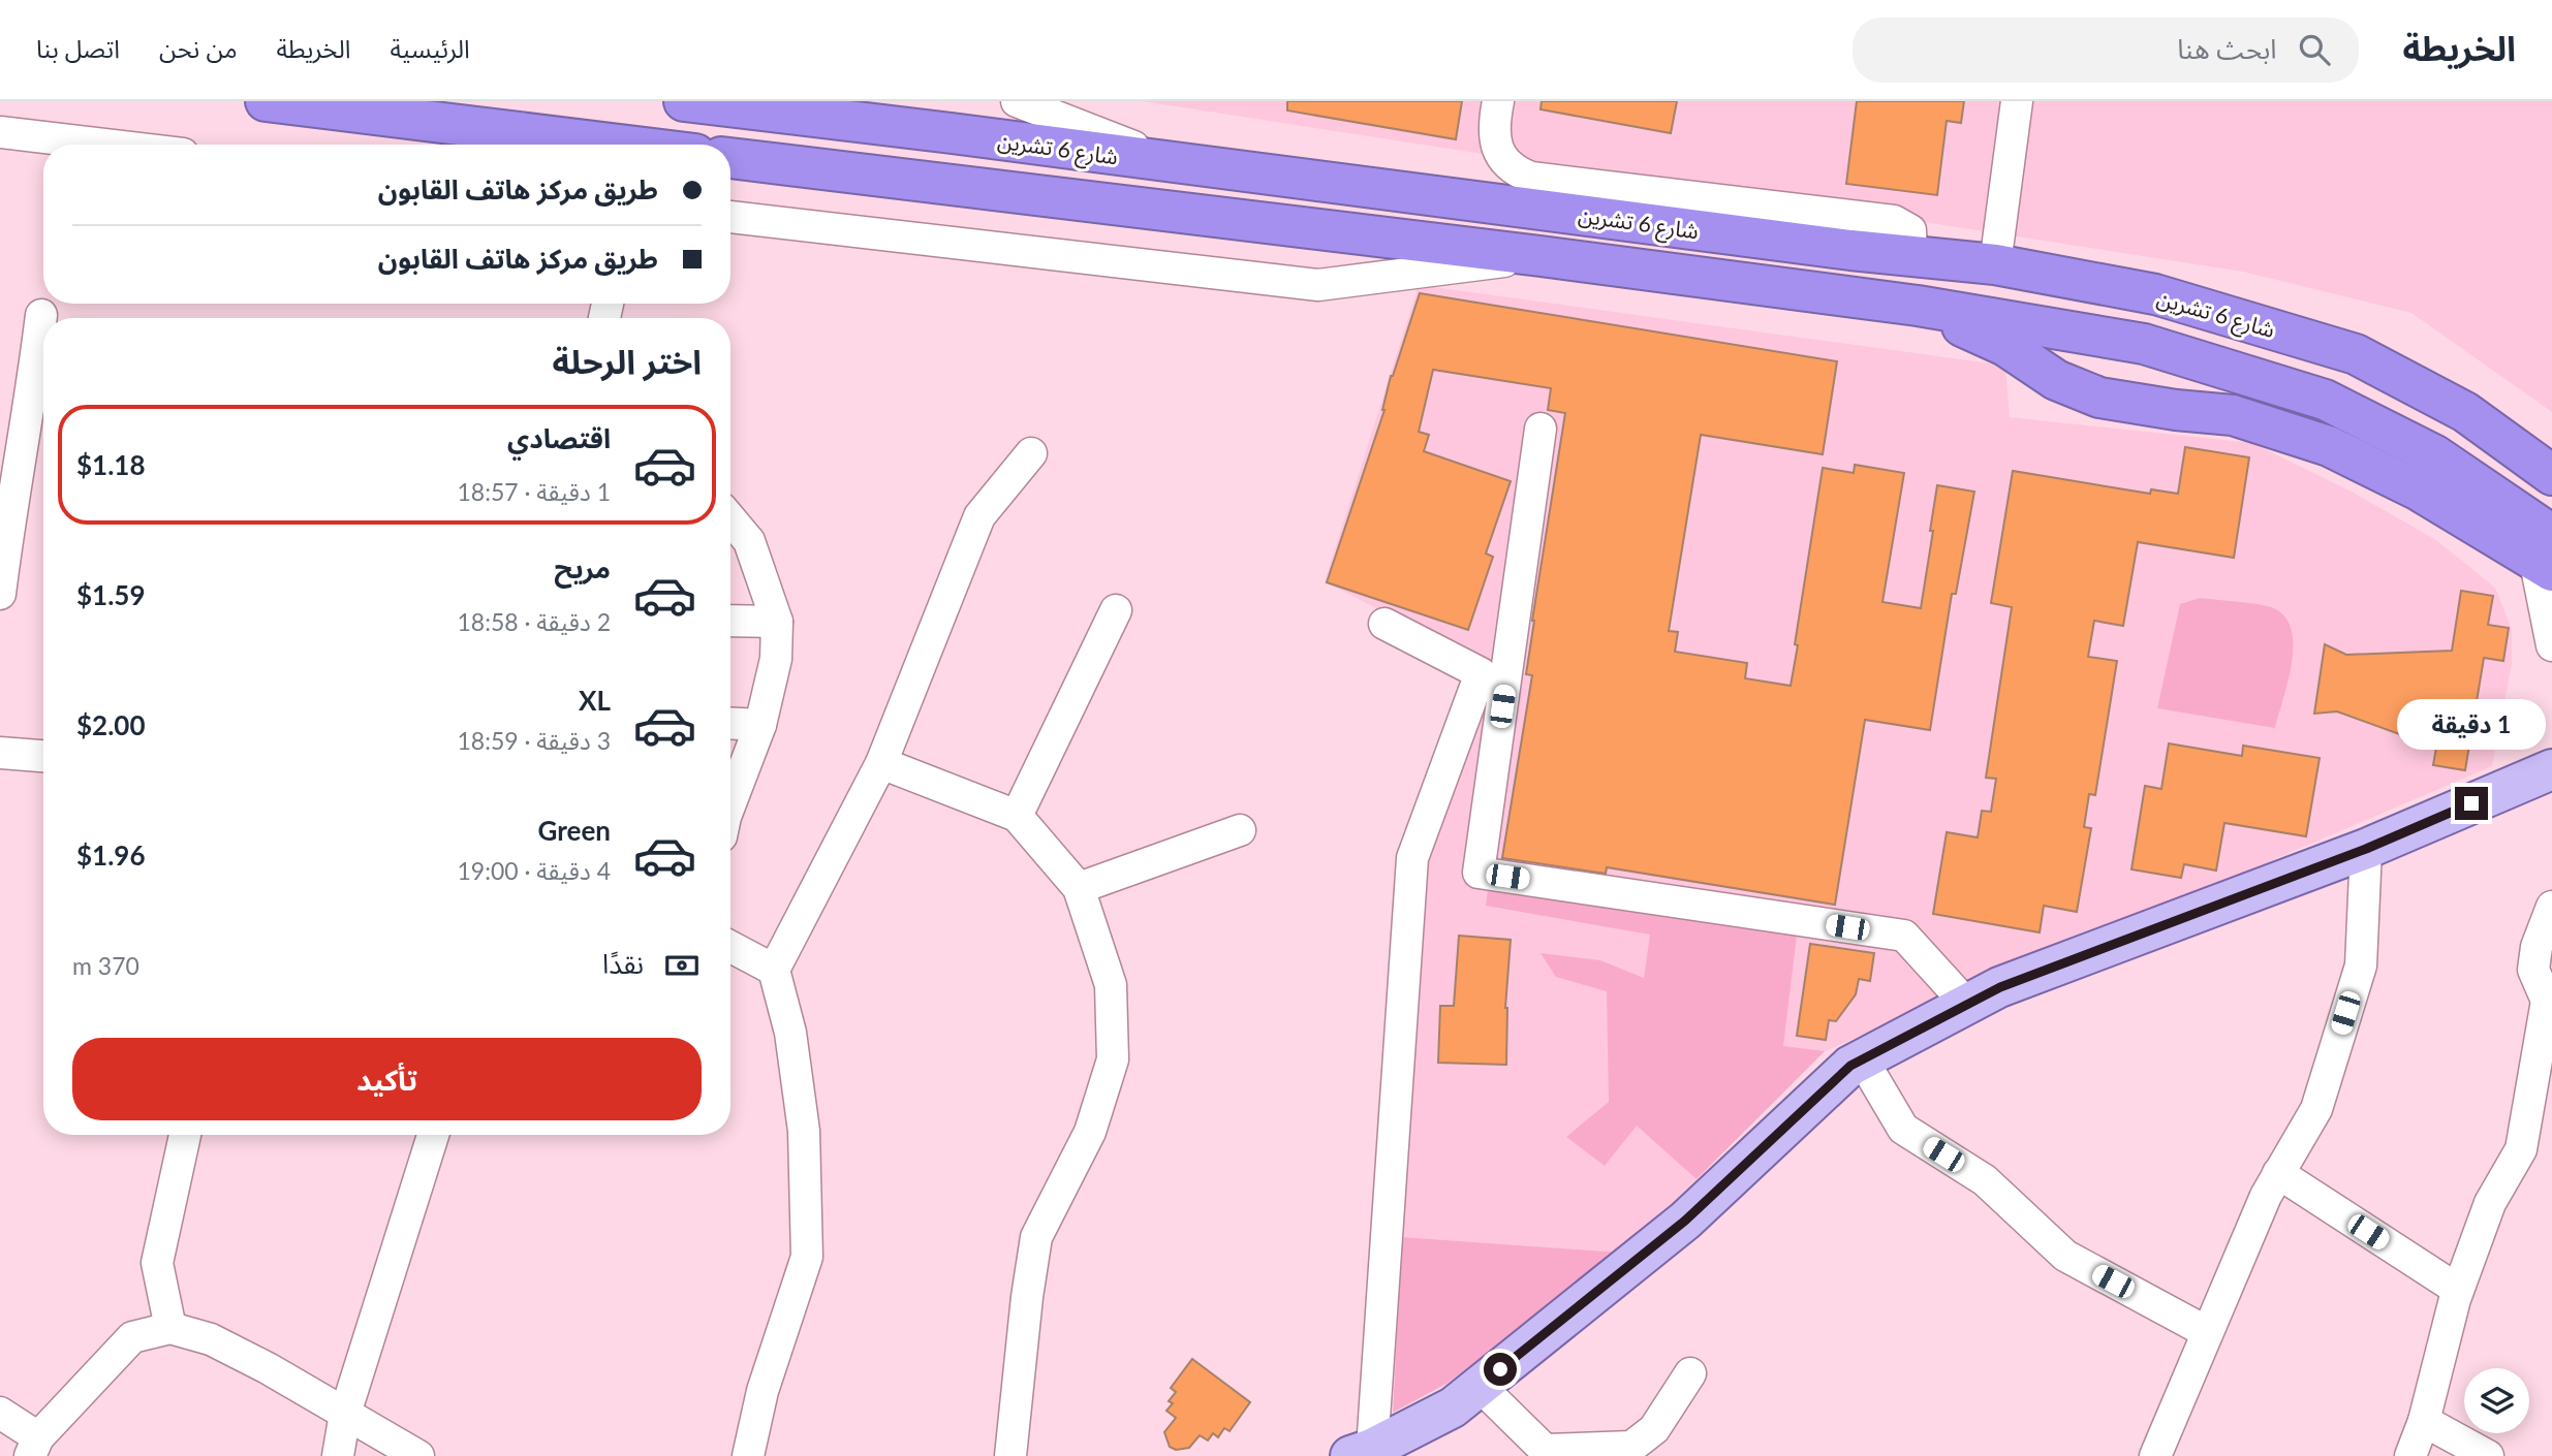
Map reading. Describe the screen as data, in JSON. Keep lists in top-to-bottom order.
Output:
{
  "streets": {
    "highway": ["شارع 6 تشرين"]
  },
  "page": {
    "header": "الخريطة",
    "search": "ابحث هنا",
    "nav": [
      "الرئيسية",
      "الخريطة",
      "من نحن",
      "اتصل بنا"
    ],
    "banner": ["طريق مركز هاتف القابون", "طريق مركز هاتف القابون"],
    "heading": "اختر الرحلة",
    "list": [
      {
        "name": "اقتصادي",
        "note": "1 دقيقة · 18:57",
        "value": "$1.18"
      },
      {
        "name": "مريح",
        "note": "2 دقيقة · 18:58",
        "value": "$1.59"
      },
      {
        "name": "XL",
        "note": "3 دقيقة · 18:59",
        "value": "$2.00"
      },
      {
        "name": "Green",
        "note": "4 دقيقة · 19:00",
        "value": "$1.96"
      }
    ],
    "bubble": "1 دقيقة",
    "pay": ["نقدًا", "370 m"],
    "buttons": "تأكيد"
  }
}
